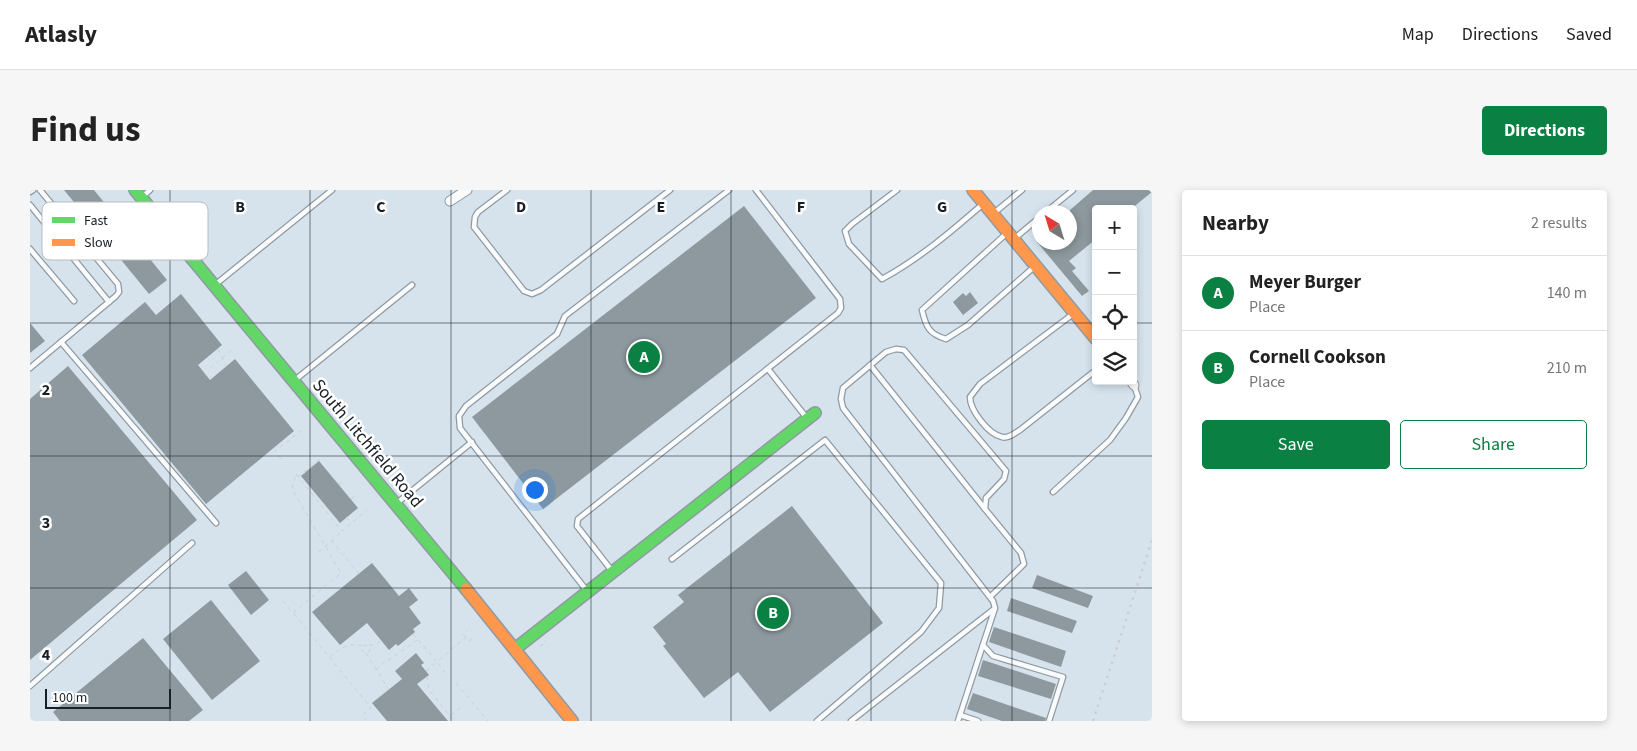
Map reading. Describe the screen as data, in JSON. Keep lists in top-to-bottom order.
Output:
{
  "streets": {
    "main road": ["South Litchfield Road"]
  },
  "legend": ["Fast", "Slow"],
  "scale_bar": "100 m",
  "north": "top left",
  "page": {
    "header": "Atlasly",
    "nav": ["Map", "Directions", "Saved"],
    "title": "Find us",
    "buttons": [
      "Directions",
      ["Save", "Share"]
    ],
    "heading": ["Nearby", "2 results"],
    "map_buttons": ["+", "−"],
    "list": [
      {
        "mark": "A",
        "name": "Meyer Burger",
        "note": "Place",
        "value": "140 m"
      },
      {
        "mark": "B",
        "name": "Cornell Cookson",
        "note": "Place",
        "value": "210 m"
      }
    ],
    "pins": ["A", "B"],
    "scale": "100 m"
  },
  "grid": {
    "columns": [
      "B",
      "C",
      "D",
      "E",
      "F",
      "G"
    ],
    "rows": ["2", "3", "4"]
  }
}
